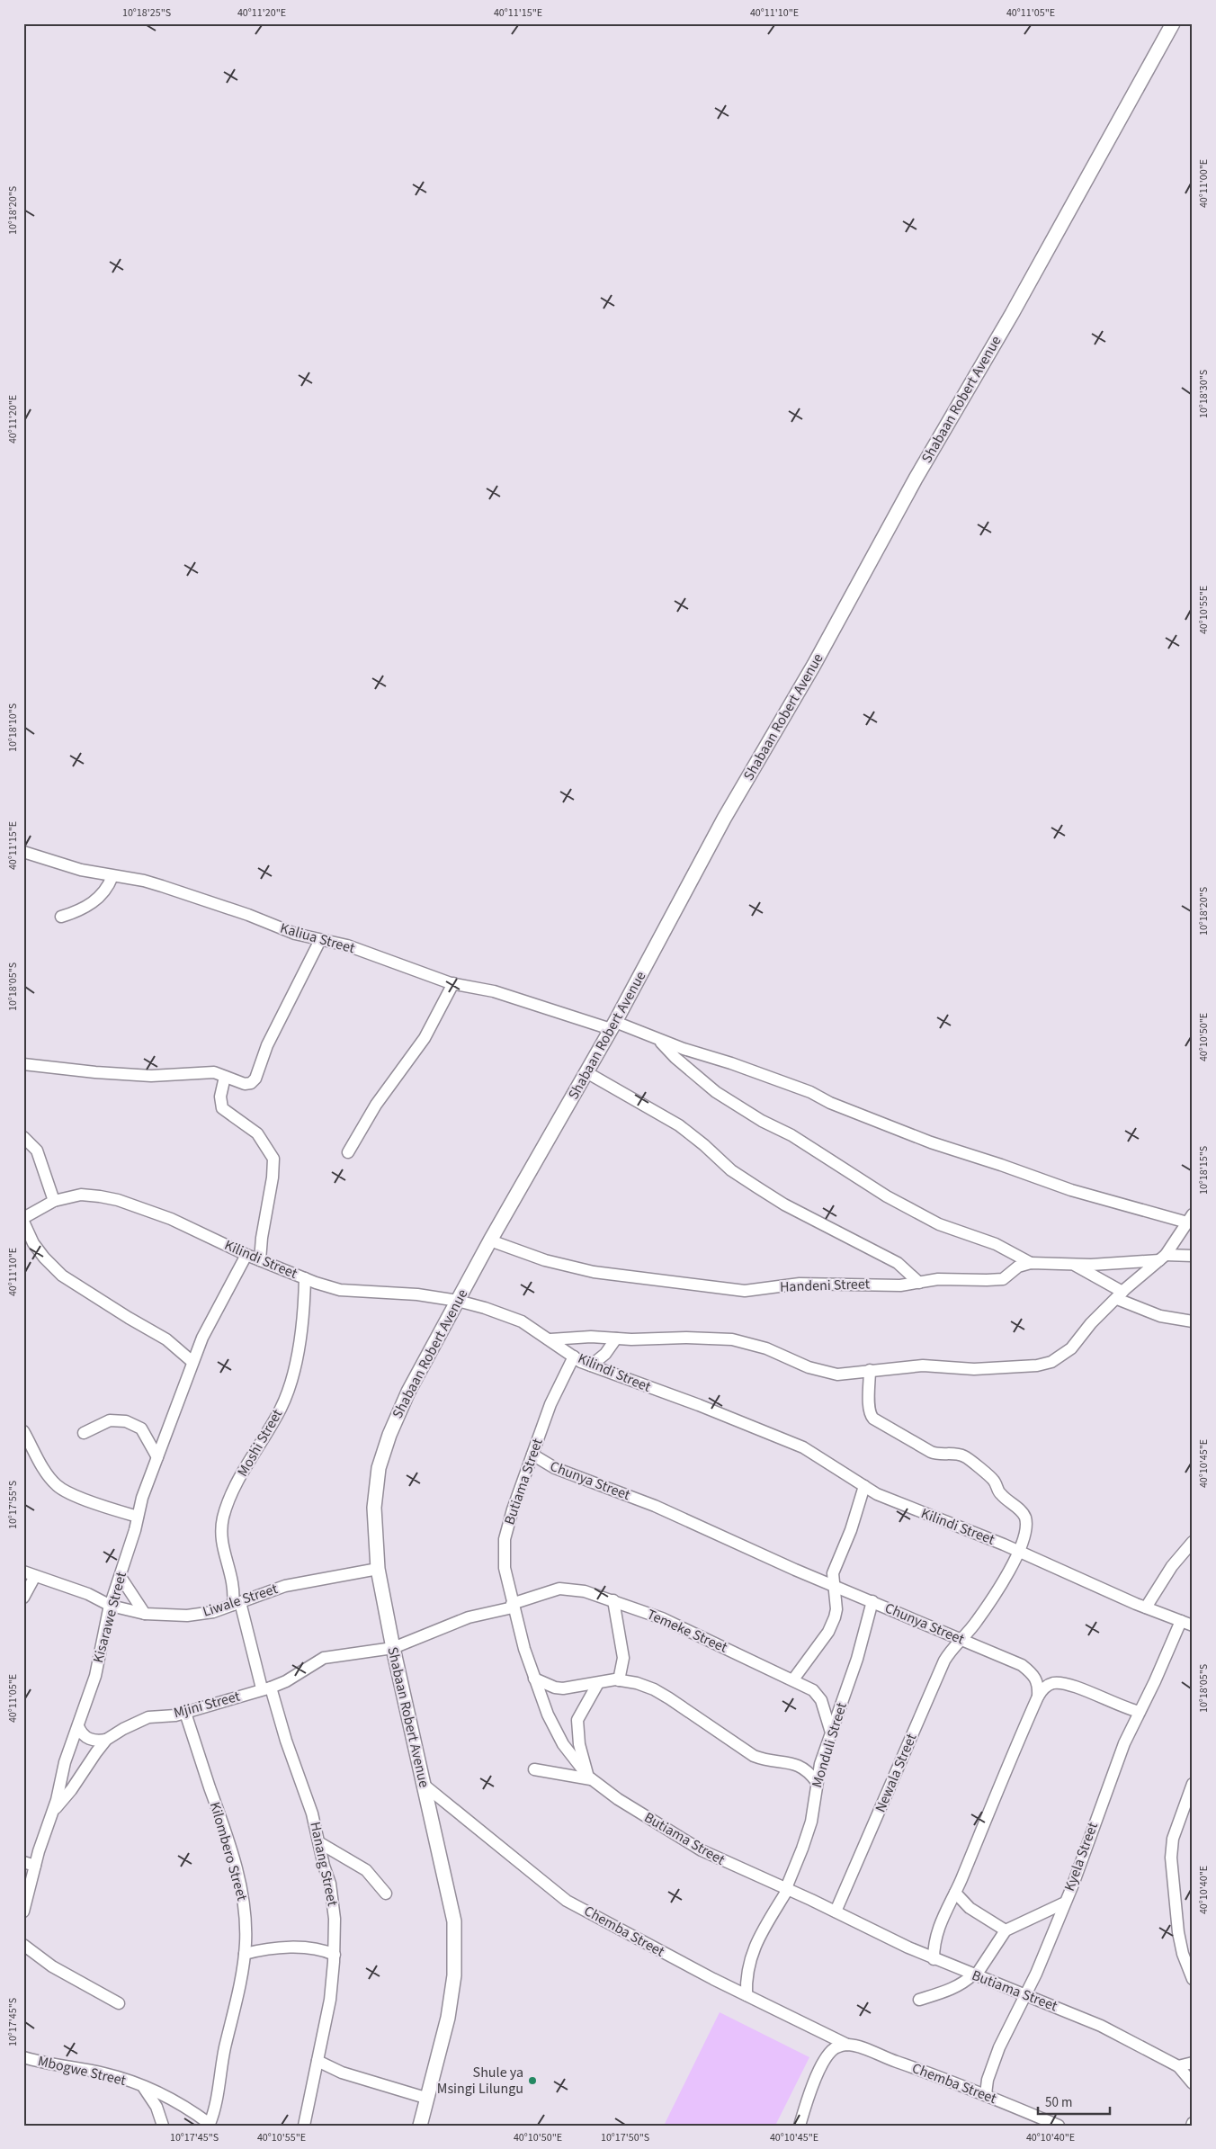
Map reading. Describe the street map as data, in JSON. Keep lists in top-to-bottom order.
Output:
{
  "streets": {
    "main road": ["Shabaan Robert Avenue"],
    "street": [
      "Kaliua Street",
      "Kilindi Street",
      "Handeni Street",
      "Moshi Street",
      "Chunya Street",
      "Butiama Street",
      "Liwale Street",
      "Kisarawe Street",
      "Temeke Street",
      "Mjini Street",
      "Monduli Street",
      "Newala Street",
      "Kilombero Street",
      "Kyela Street",
      "Hanang Street",
      "Chemba Street",
      "Mbogwe Street"
    ]
  },
  "crossings": [
    ["Shabaan Robert Avenue", "Kaliua Street"],
    ["Shabaan Robert Avenue", "Kilindi Street"],
    ["Shabaan Robert Avenue", "Handeni Street"],
    ["Shabaan Robert Avenue", "Liwale Street"],
    ["Shabaan Robert Avenue", "Temeke Street"],
    ["Shabaan Robert Avenue", "Mjini Street"],
    ["Shabaan Robert Avenue", "Chemba Street"],
    ["Kilindi Street", "Moshi Street"],
    ["Kilindi Street", "Butiama Street"],
    ["Kilindi Street", "Kisarawe Street"],
    ["Kilindi Street", "Newala Street"],
    ["Kilindi Street", "Kyela Street"],
    ["Moshi Street", "Liwale Street"],
    ["Moshi Street", "Mjini Street"],
    ["Moshi Street", "Hanang Street"],
    ["Chunya Street", "Butiama Street"],
    ["Chunya Street", "Monduli Street"],
    ["Chunya Street", "Newala Street"],
    ["Butiama Street", "Temeke Street"],
    ["Butiama Street", "Monduli Street"],
    ["Butiama Street", "Newala Street"],
    ["Butiama Street", "Kyela Street"],
    ["Liwale Street", "Kisarawe Street"],
    ["Kisarawe Street", "Mjini Street"],
    ["Temeke Street", "Mjini Street"],
    ["Temeke Street", "Monduli Street"],
    ["Mjini Street", "Kilombero Street"],
    ["Mjini Street", "Hanang Street"],
    ["Monduli Street", "Chemba Street"],
    ["Kilombero Street", "Mbogwe Street"],
    ["Kyela Street", "Chemba Street"]
  ],
  "places": ["Shule ya Msingi Lilungu"],
  "scale_bar": "50 m",
  "coordinates": [
    "10°18'25\"S",
    "40°11'20\"E",
    "40°11'15\"E",
    "40°11'10\"E",
    "40°11'05\"E",
    "40°11'00\"E",
    "10°18'20\"S",
    "10°18'30\"S",
    "40°10'55\"E",
    "10°18'10\"S",
    "10°18'05\"S",
    "40°10'50\"E",
    "10°18'15\"S",
    "40°10'45\"E",
    "10°17'55\"S",
    "40°10'40\"E",
    "10°17'45\"S",
    "10°17'50\"S"
  ]
}
